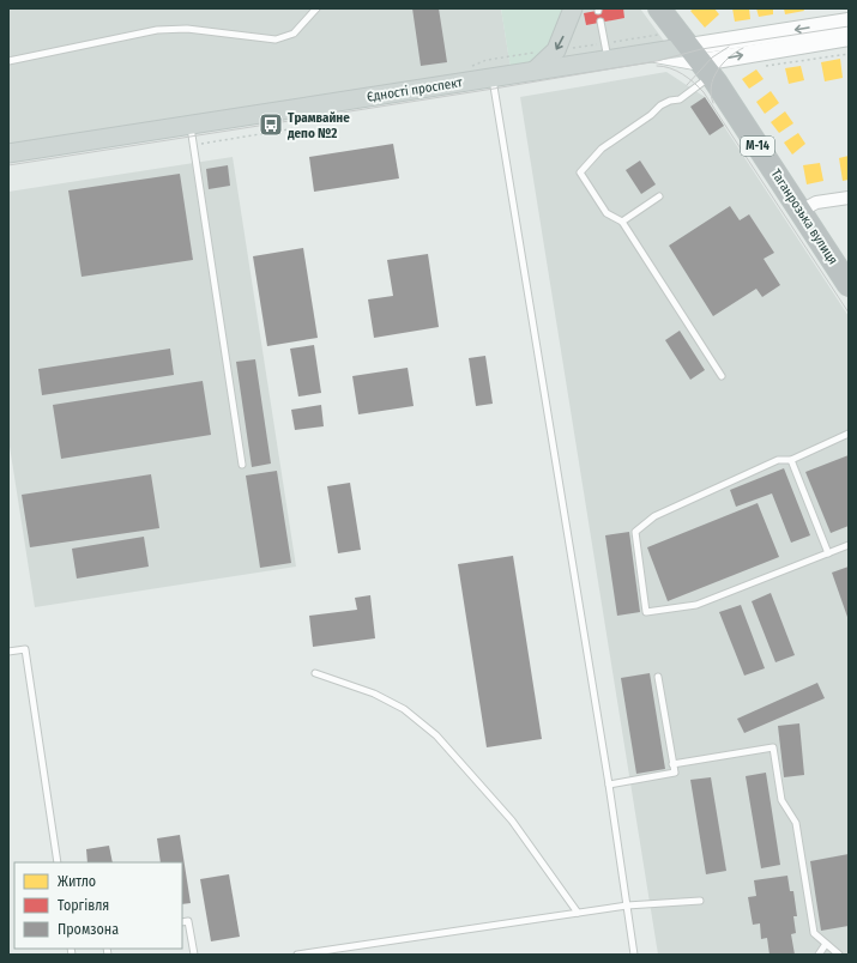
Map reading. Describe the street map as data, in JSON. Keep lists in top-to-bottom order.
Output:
{
  "streets": {
    "highway": ["М-14", "Таганрозька вулиця"],
    "main road": ["Єдності проспект"]
  },
  "crossings": [
    ["Єдності проспект", "Таганрозька вулиця"]
  ],
  "places": {
    "bus stop": ["Трамвайне депо №2"]
  },
  "legend": ["Житло", "Торгівля", "Промзона"]
}
